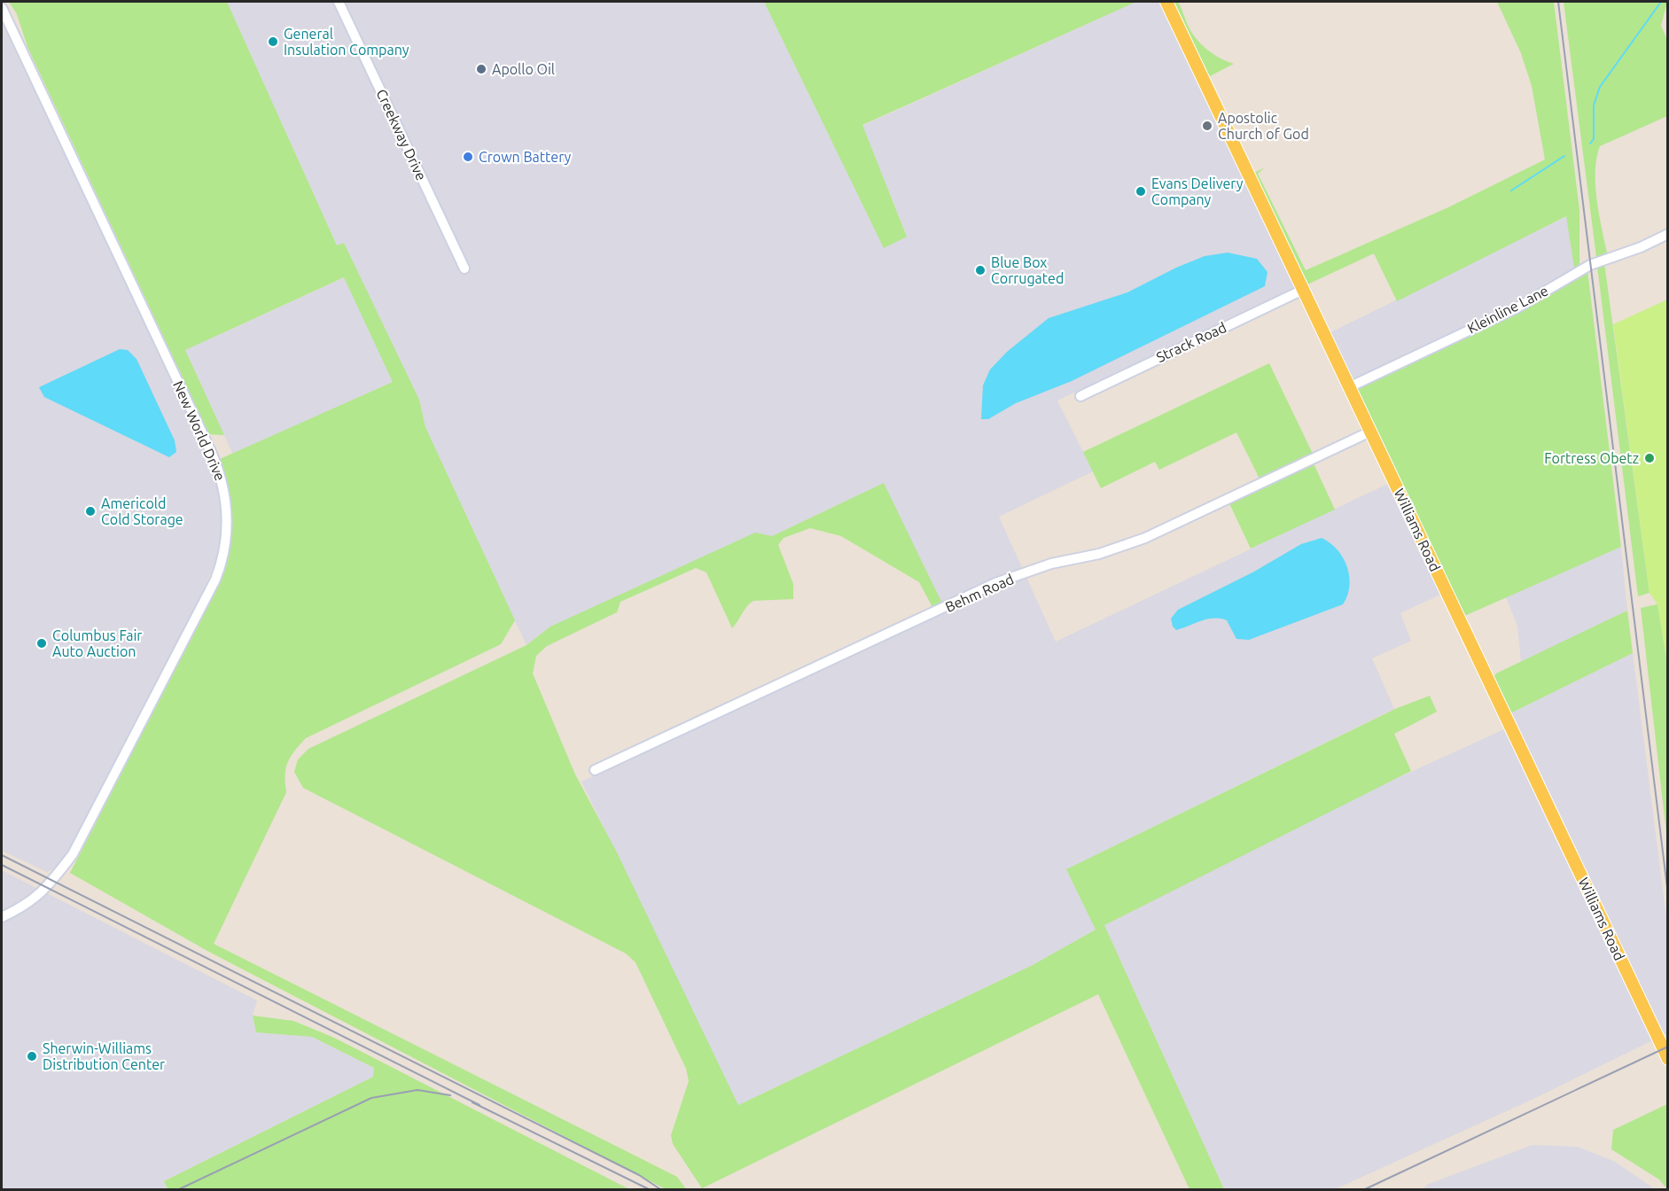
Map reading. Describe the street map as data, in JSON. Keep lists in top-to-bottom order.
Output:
{
  "streets": {
    "main road": ["Williams Road"],
    "street": [
      "Creekway Drive",
      "Kleinline Lane",
      "Strack Road",
      "New World Drive",
      "Behm Road"
    ]
  },
  "crossings": [
    ["Kleinline Lane", "Williams Road"],
    ["Strack Road", "Williams Road"],
    ["Williams Road", "Behm Road"]
  ],
  "places": [
    "General Insulation Company",
    "Apollo Oil",
    "Apostolic Church of God",
    "Crown Battery",
    "Evans Delivery Company",
    "Blue Box Corrugated",
    "Fortress Obetz",
    "Americold Cold Storage",
    "Columbus Fair Auto Auction",
    "Sherwin-Williams Distribution Center"
  ]
}
